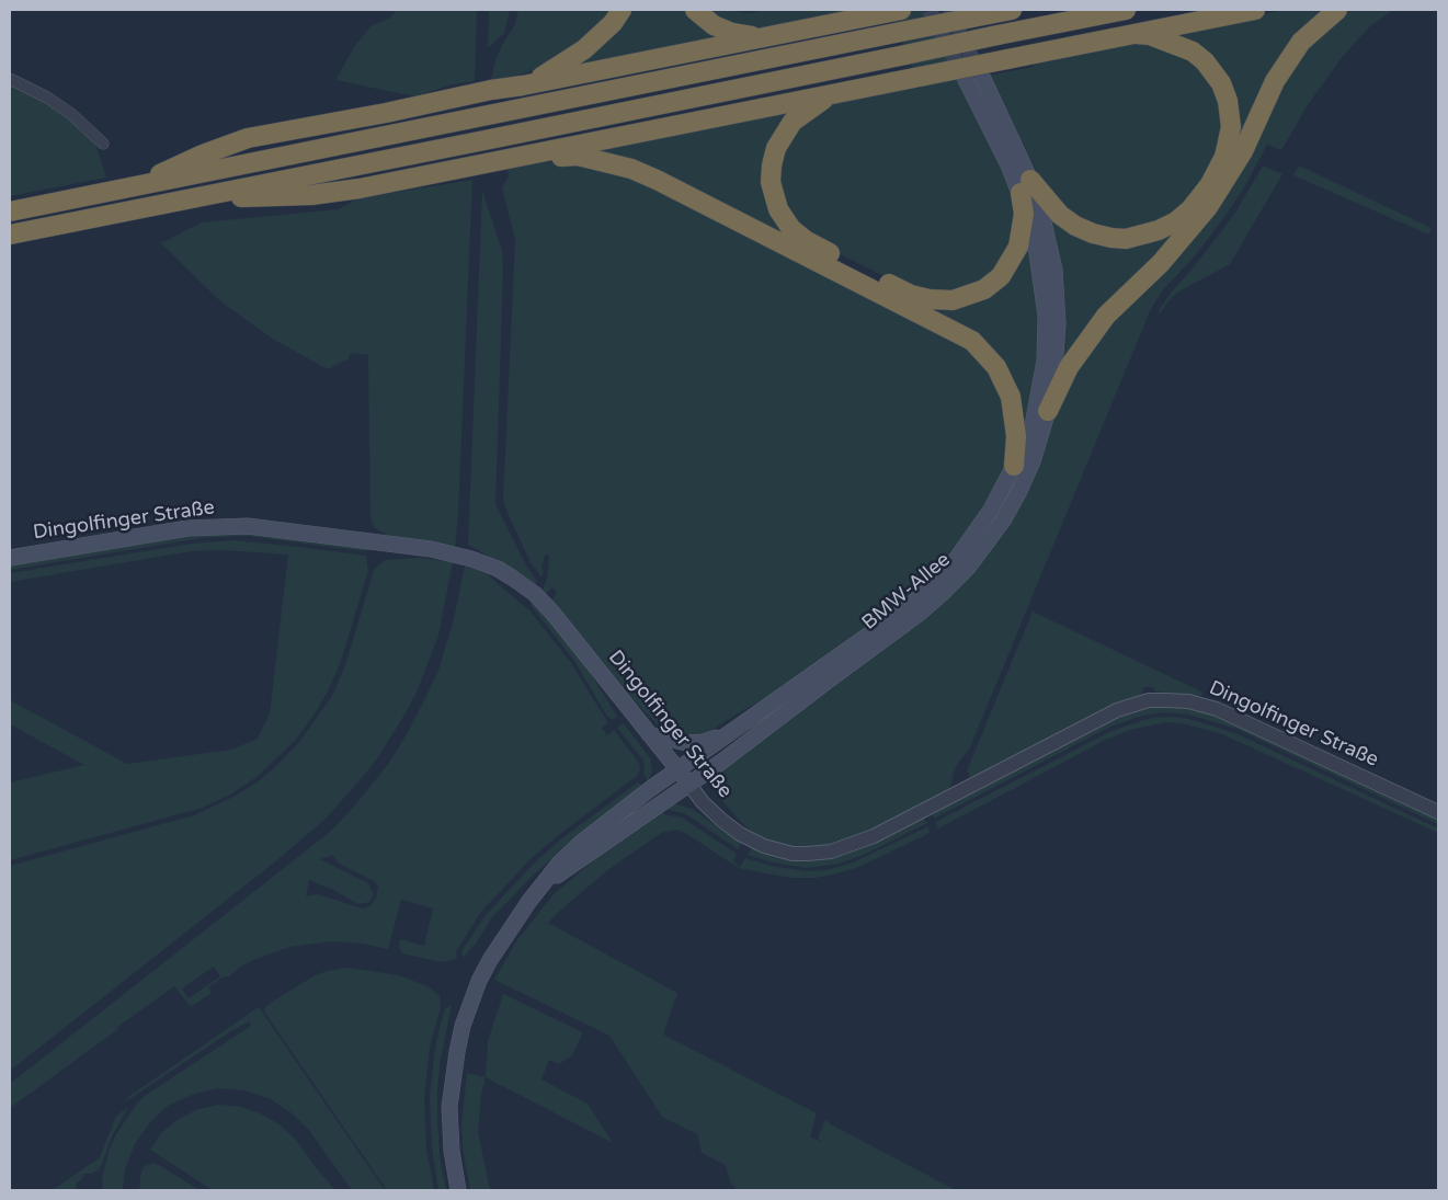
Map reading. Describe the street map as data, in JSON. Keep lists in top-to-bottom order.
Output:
{
  "streets": {
    "main road": ["Dingolfinger Straße", "BMW-Allee"]
  },
  "crossings": [
    ["Dingolfinger Straße", "BMW-Allee"]
  ]
}
